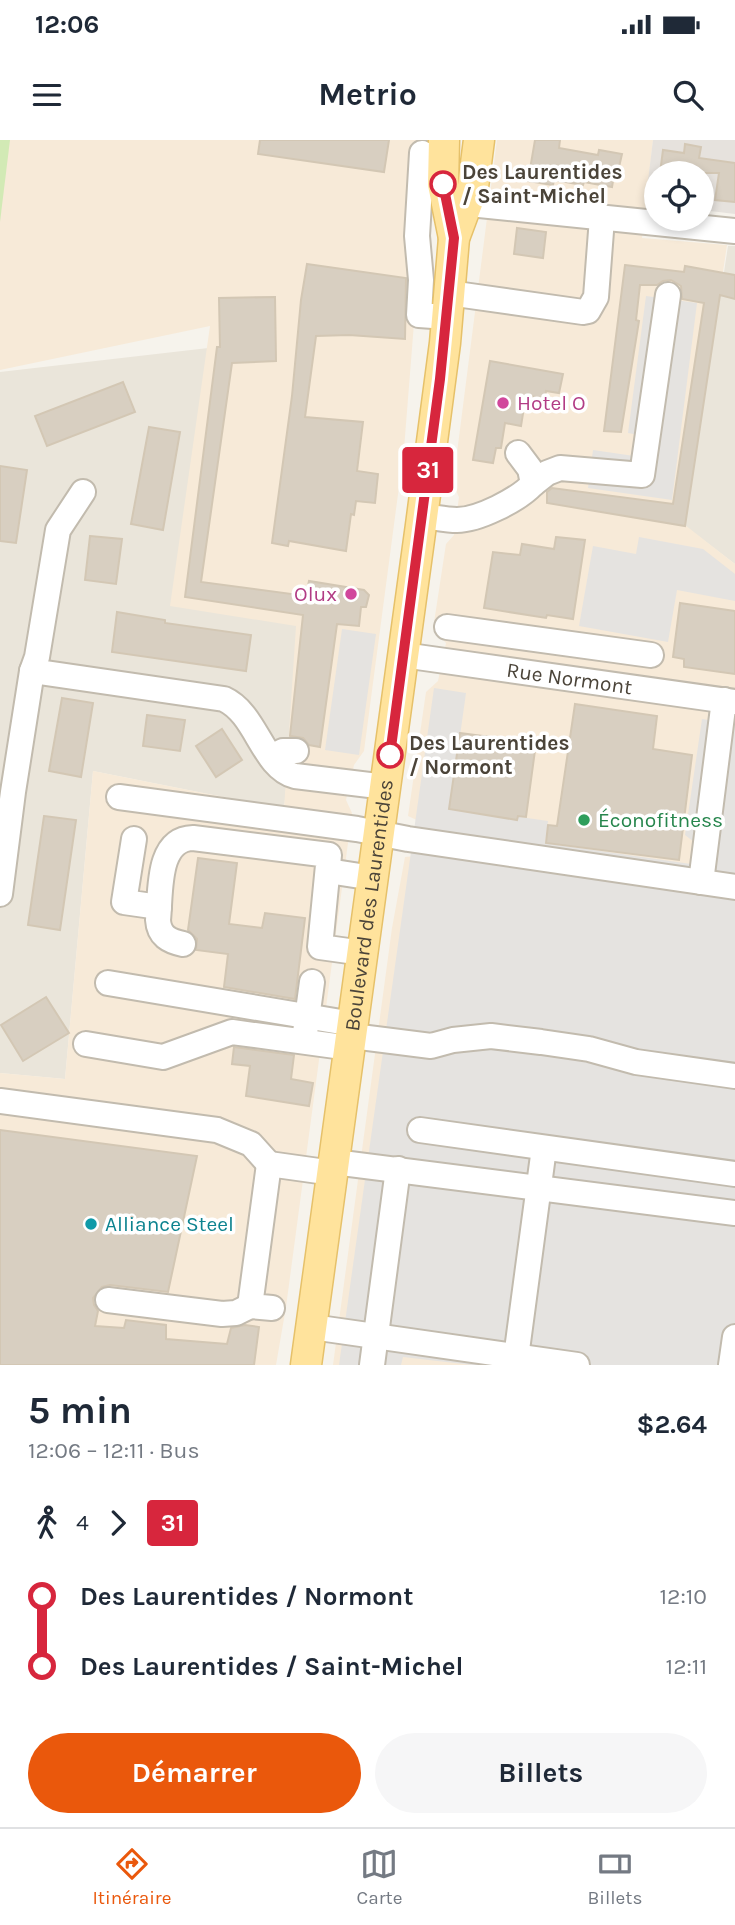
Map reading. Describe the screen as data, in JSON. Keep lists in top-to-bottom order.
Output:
{
  "streets": {
    "main road": ["Boulevard des Laurentides"],
    "street": ["Rue Normont"]
  },
  "crossings": [
    ["Rue Normont", "Boulevard des Laurentides"]
  ],
  "places": [
    "Des Laurentides / Saint-Michel",
    "Hotel O",
    "Olux",
    "Des Laurentides / Normont",
    "Éconofitness",
    "Alliance Steel"
  ],
  "lines": ["bus line 31"],
  "page": {
    "status": "12:06",
    "header": "Metrio",
    "on_map": "31",
    "heading": ["5 min", "12:06 – 12:11 · Bus", "$2.64"],
    "legs": ["4", "31"],
    "list": [
      {
        "name": "Des Laurentides / Normont",
        "value": "12:10"
      },
      {
        "name": "Des Laurentides / Saint-Michel",
        "value": "12:11"
      }
    ],
    "buttons": ["Démarrer", "Billets"],
    "tabs": ["Itinéraire", "Carte", "Billets"]
  }
}
